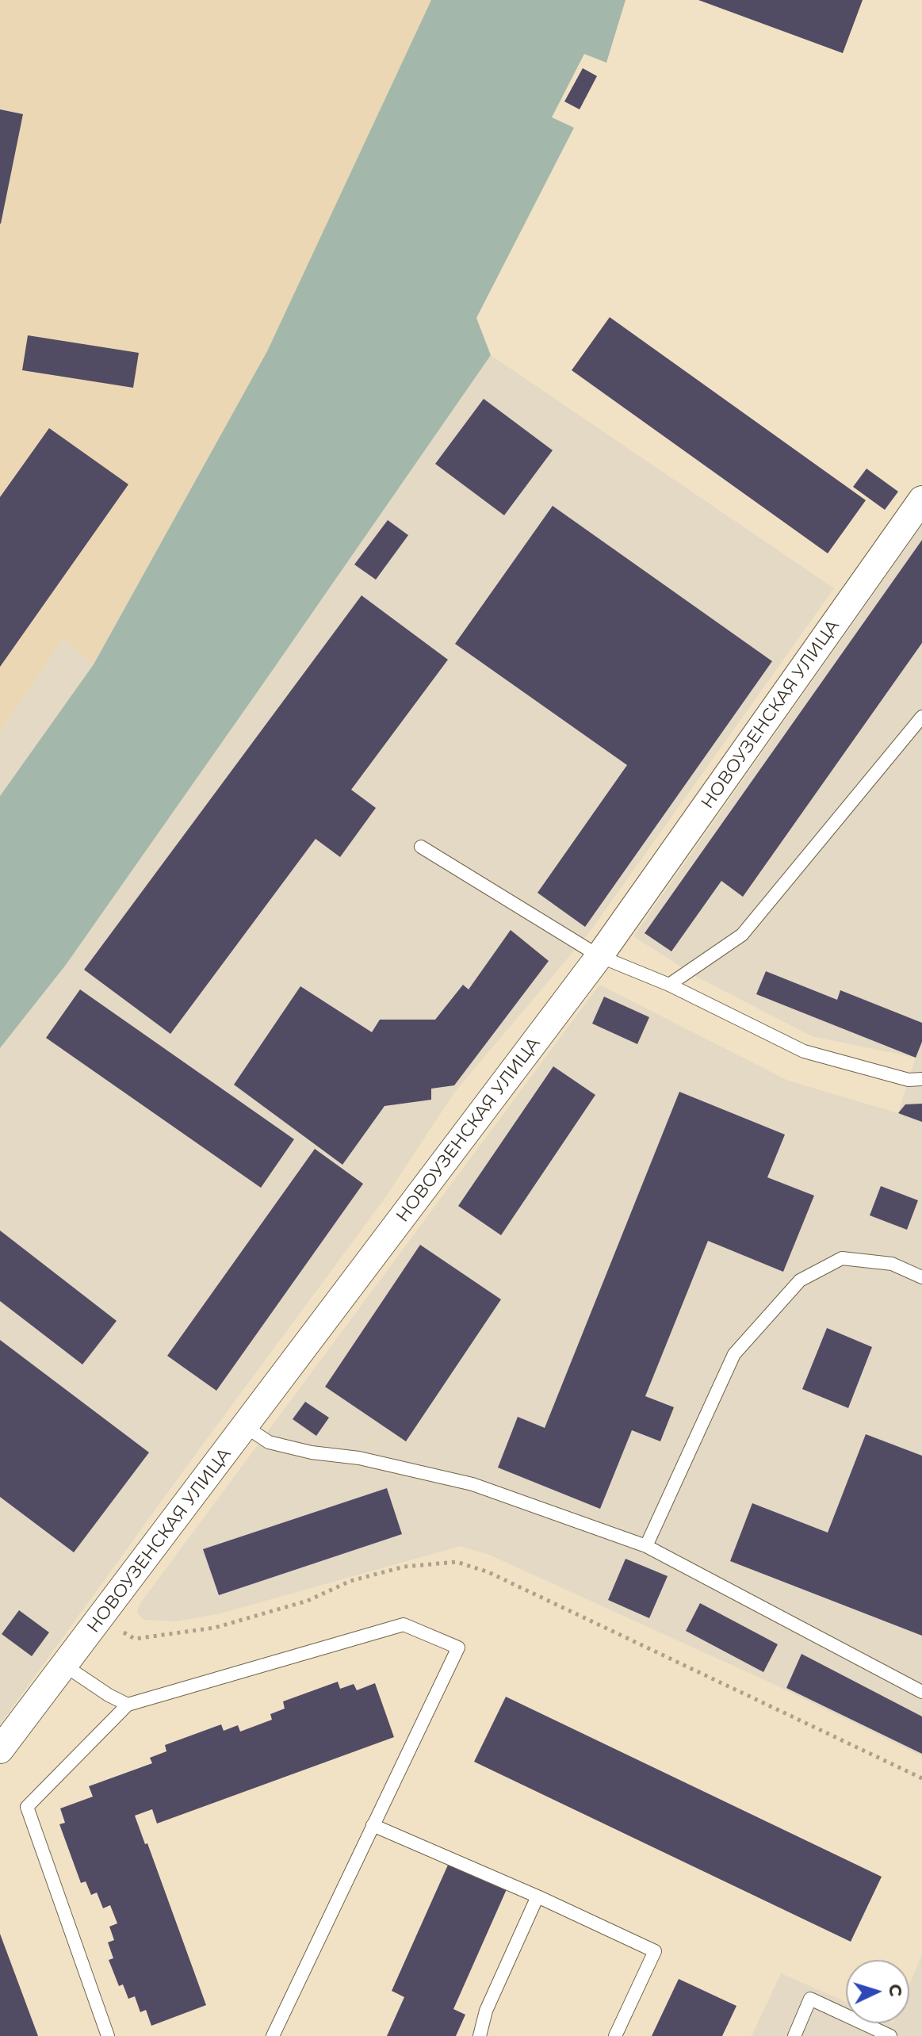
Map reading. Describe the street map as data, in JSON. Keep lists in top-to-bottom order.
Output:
{
  "streets": {
    "street": ["НОВОУЗЕНСКАЯ УЛИЦА"]
  },
  "north": "right"
}
